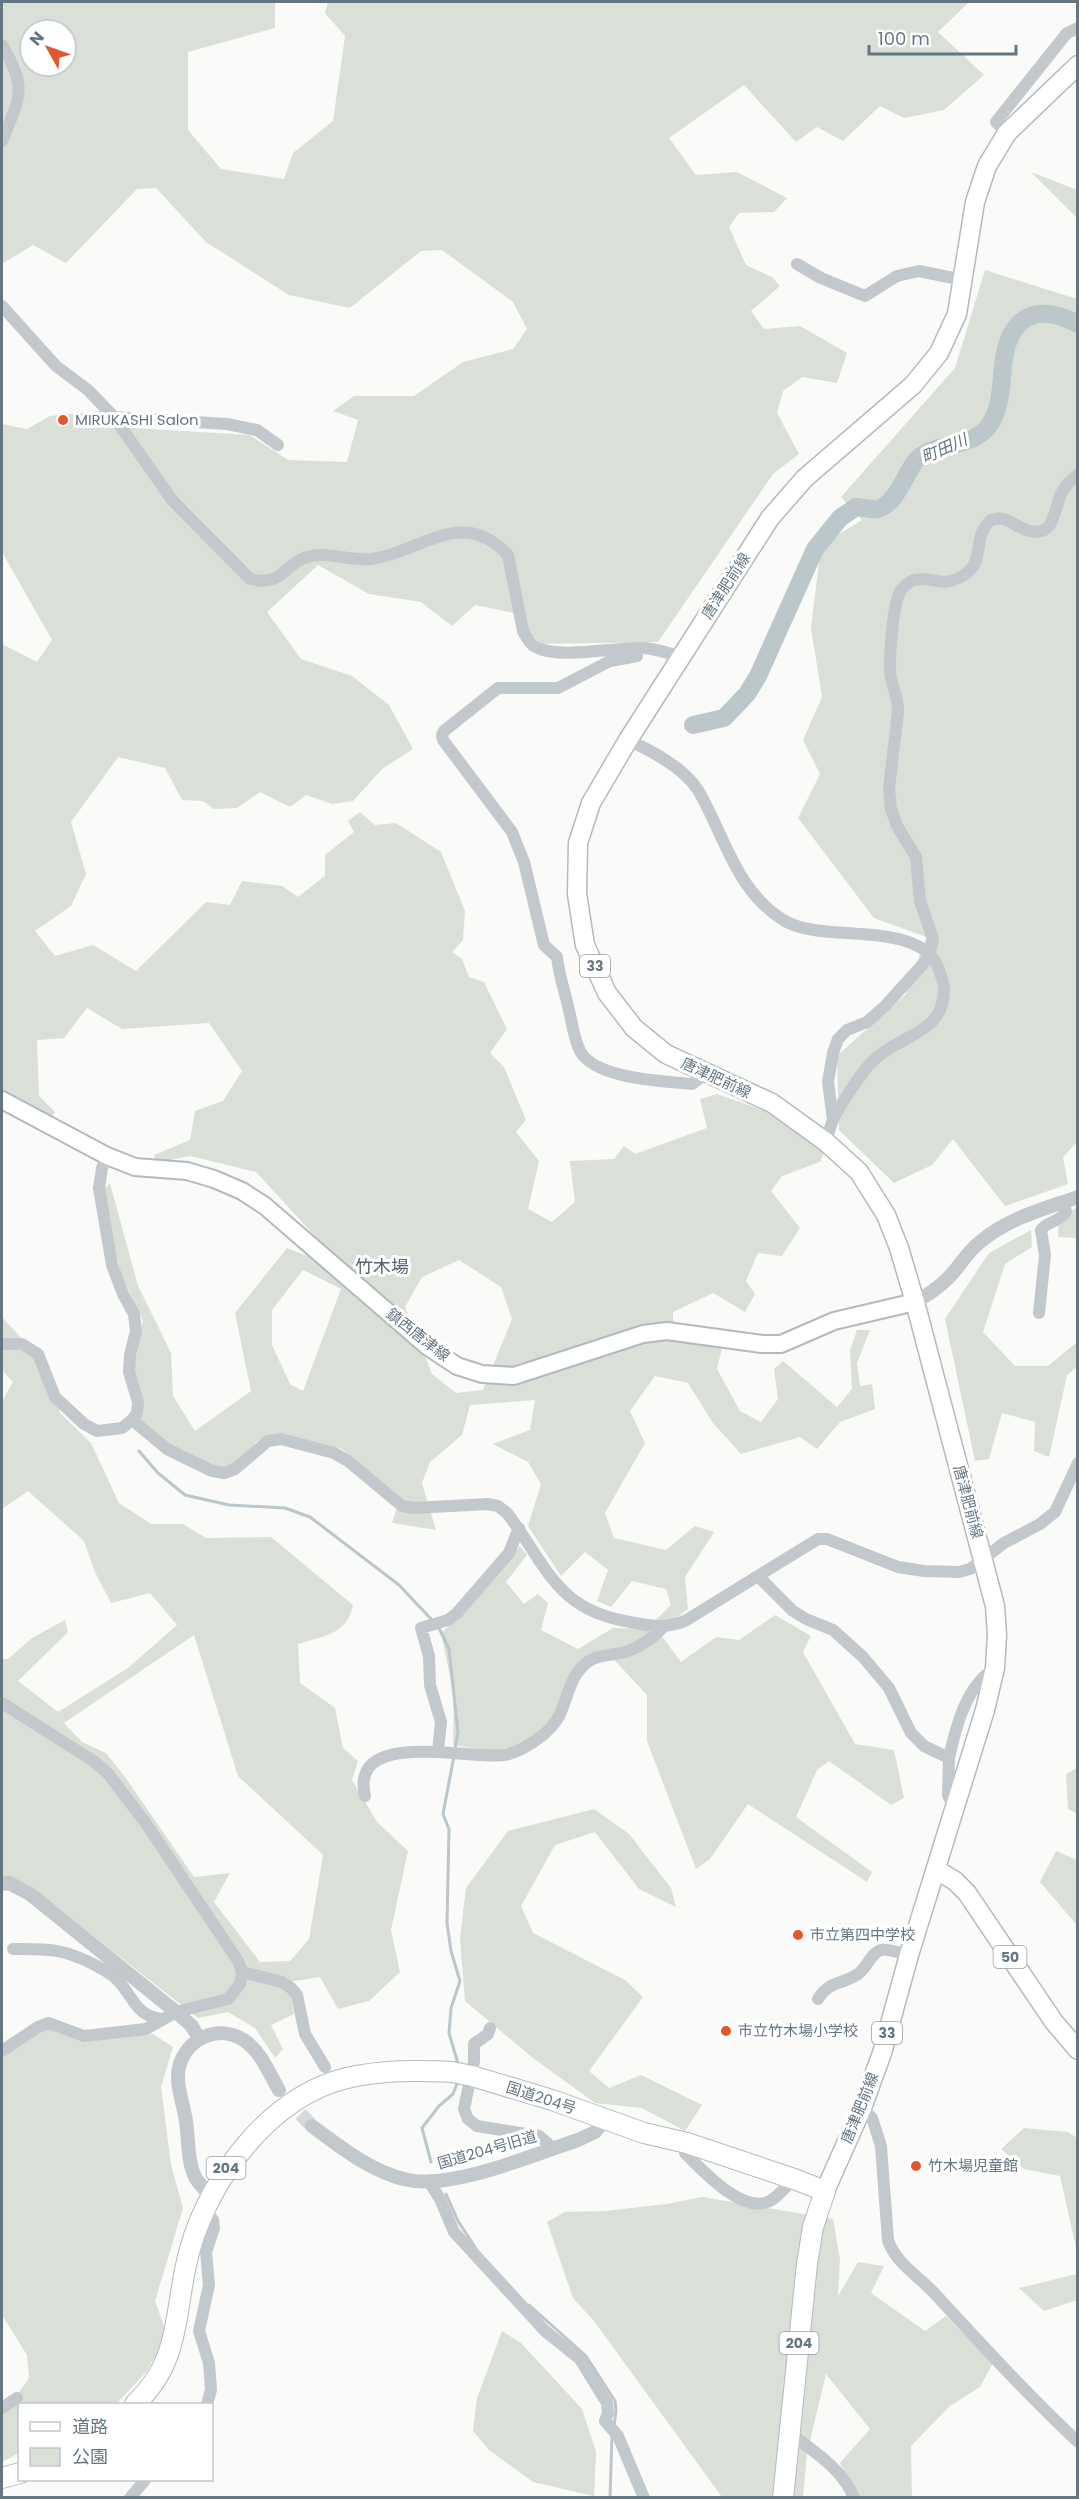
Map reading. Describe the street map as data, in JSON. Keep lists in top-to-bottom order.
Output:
{
  "streets": {
    "highway": ["国道204号", "204"],
    "main road": [
      "唐津肥前線",
      "33",
      "鎮西唐津線",
      "50"
    ],
    "street": ["国道204号旧道"]
  },
  "crossings": [
    ["唐津肥前線", "鎮西唐津線"],
    ["唐津肥前線", "50"],
    ["唐津肥前線", "国道204号"],
    ["唐津肥前線", "204"],
    ["国道204号", "国道204号旧道"],
    ["国道204号", "204"]
  ],
  "districts": ["竹木場"],
  "water": ["町田川"],
  "places": [
    "MIRUKASHI Salon",
    "市立第四中学校",
    "市立竹木場小学校",
    "竹木場児童館"
  ],
  "legend": ["道路", "公園"],
  "scale_bar": "100 m",
  "north": "top left"
}
